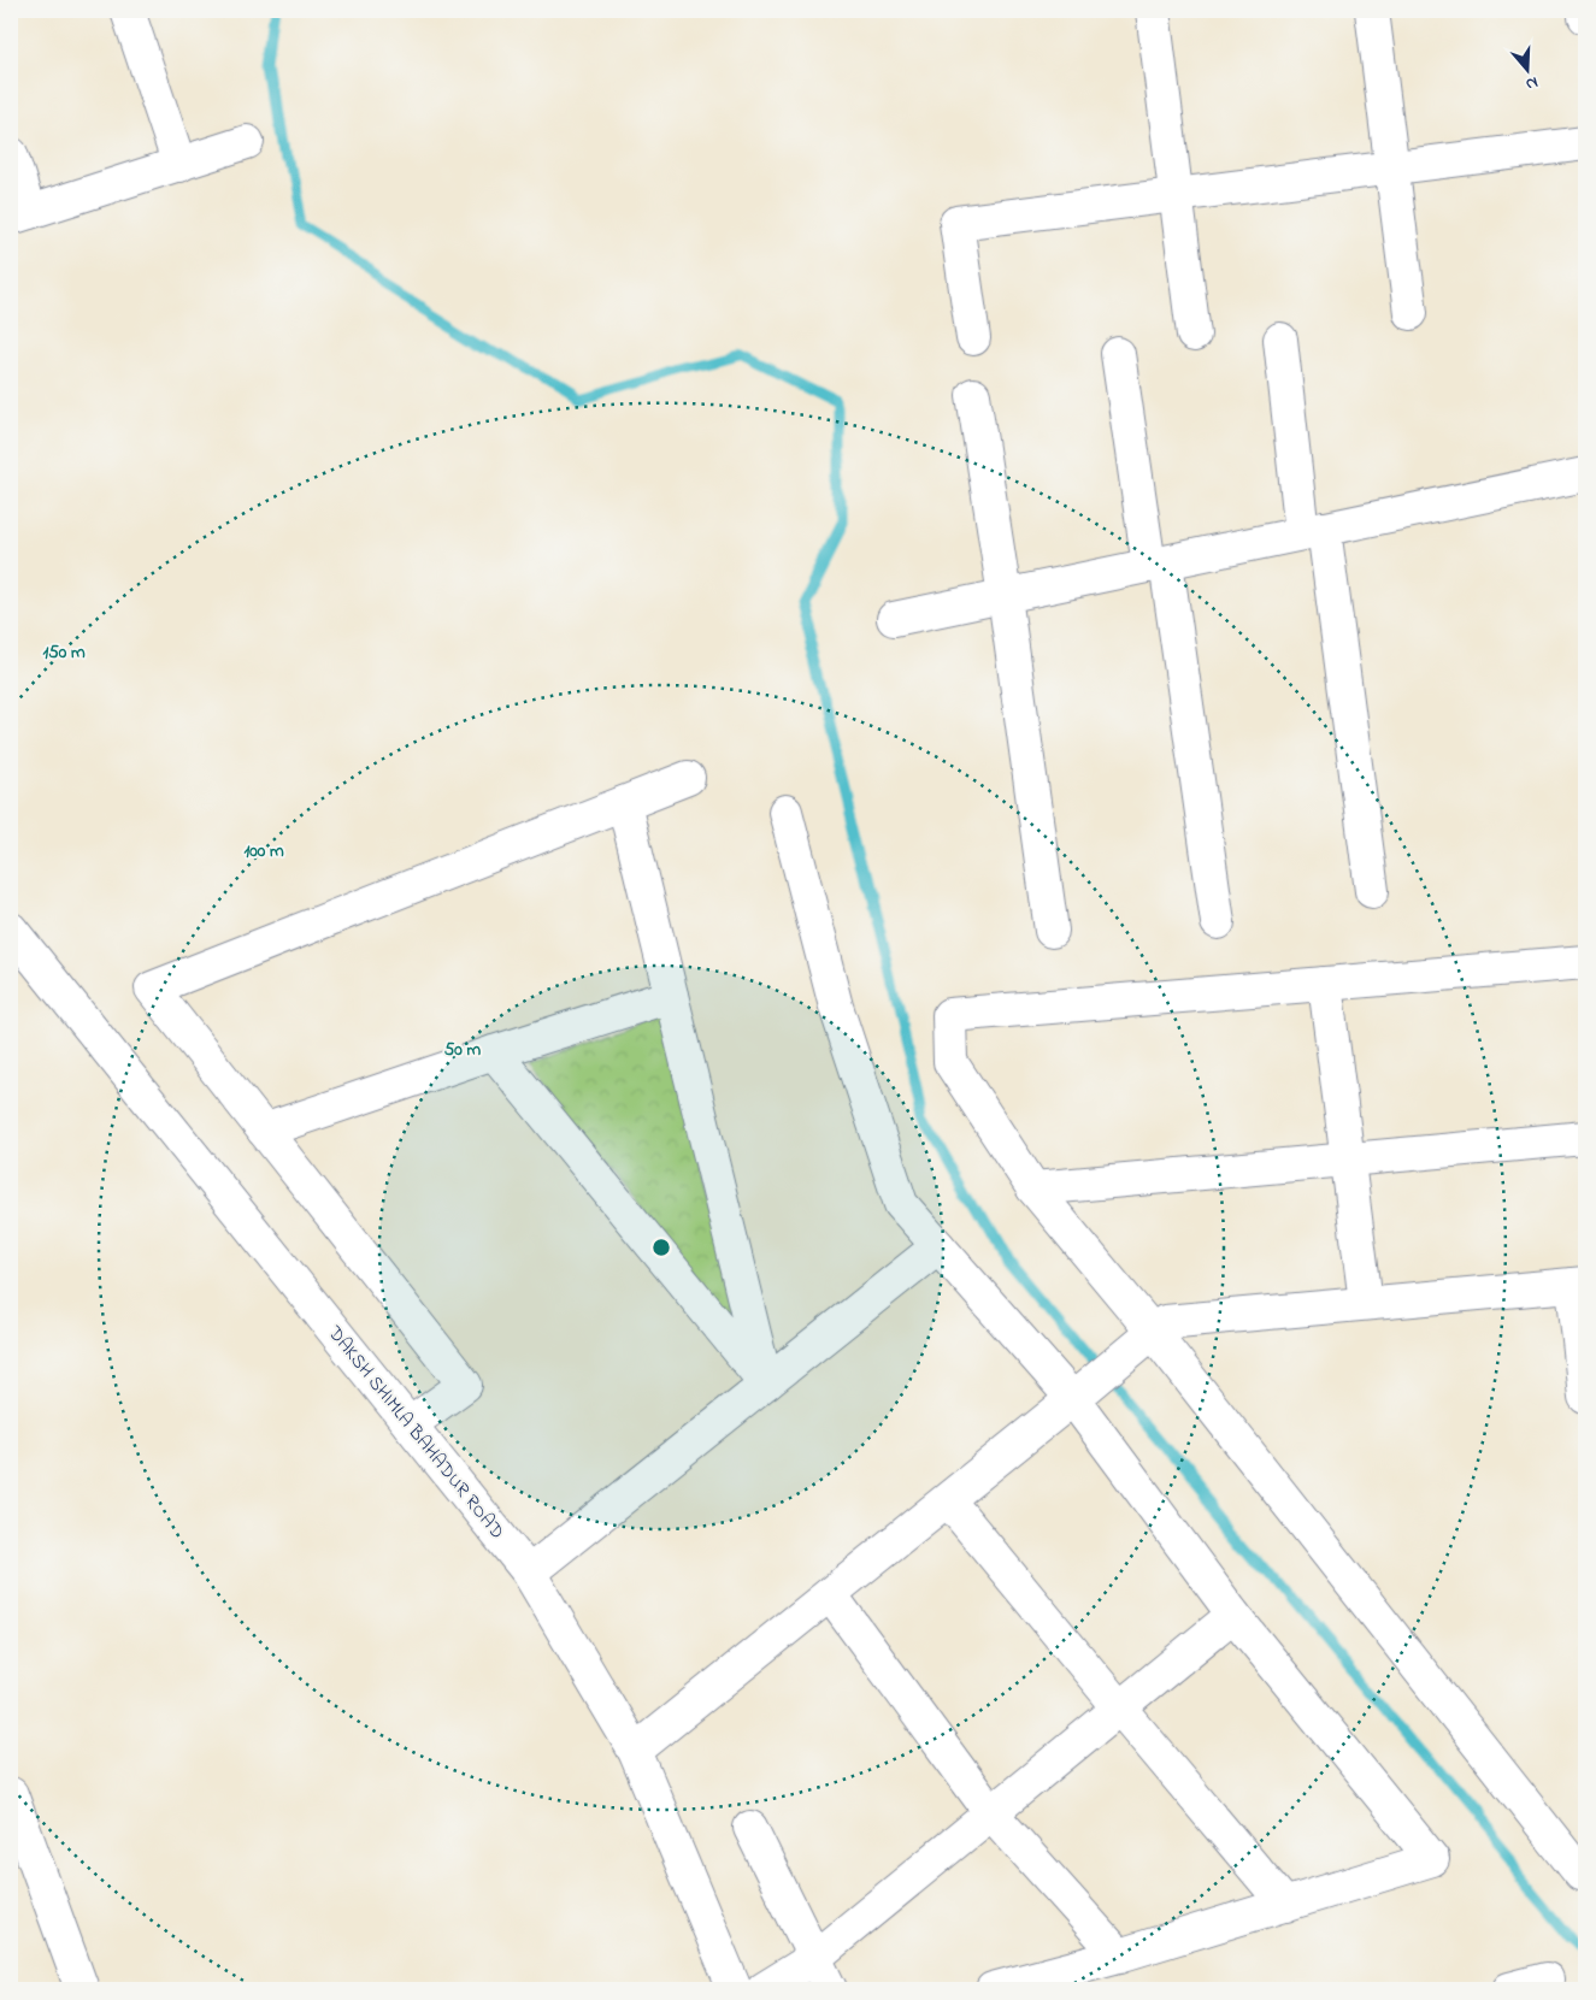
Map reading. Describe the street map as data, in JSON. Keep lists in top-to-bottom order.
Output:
{
  "streets": {
    "street": ["DAKSH SHIMLA BAHADUR ROAD"]
  },
  "north": "bottom",
  "rings": ["150 m", "100 m", "50 m"]
}
